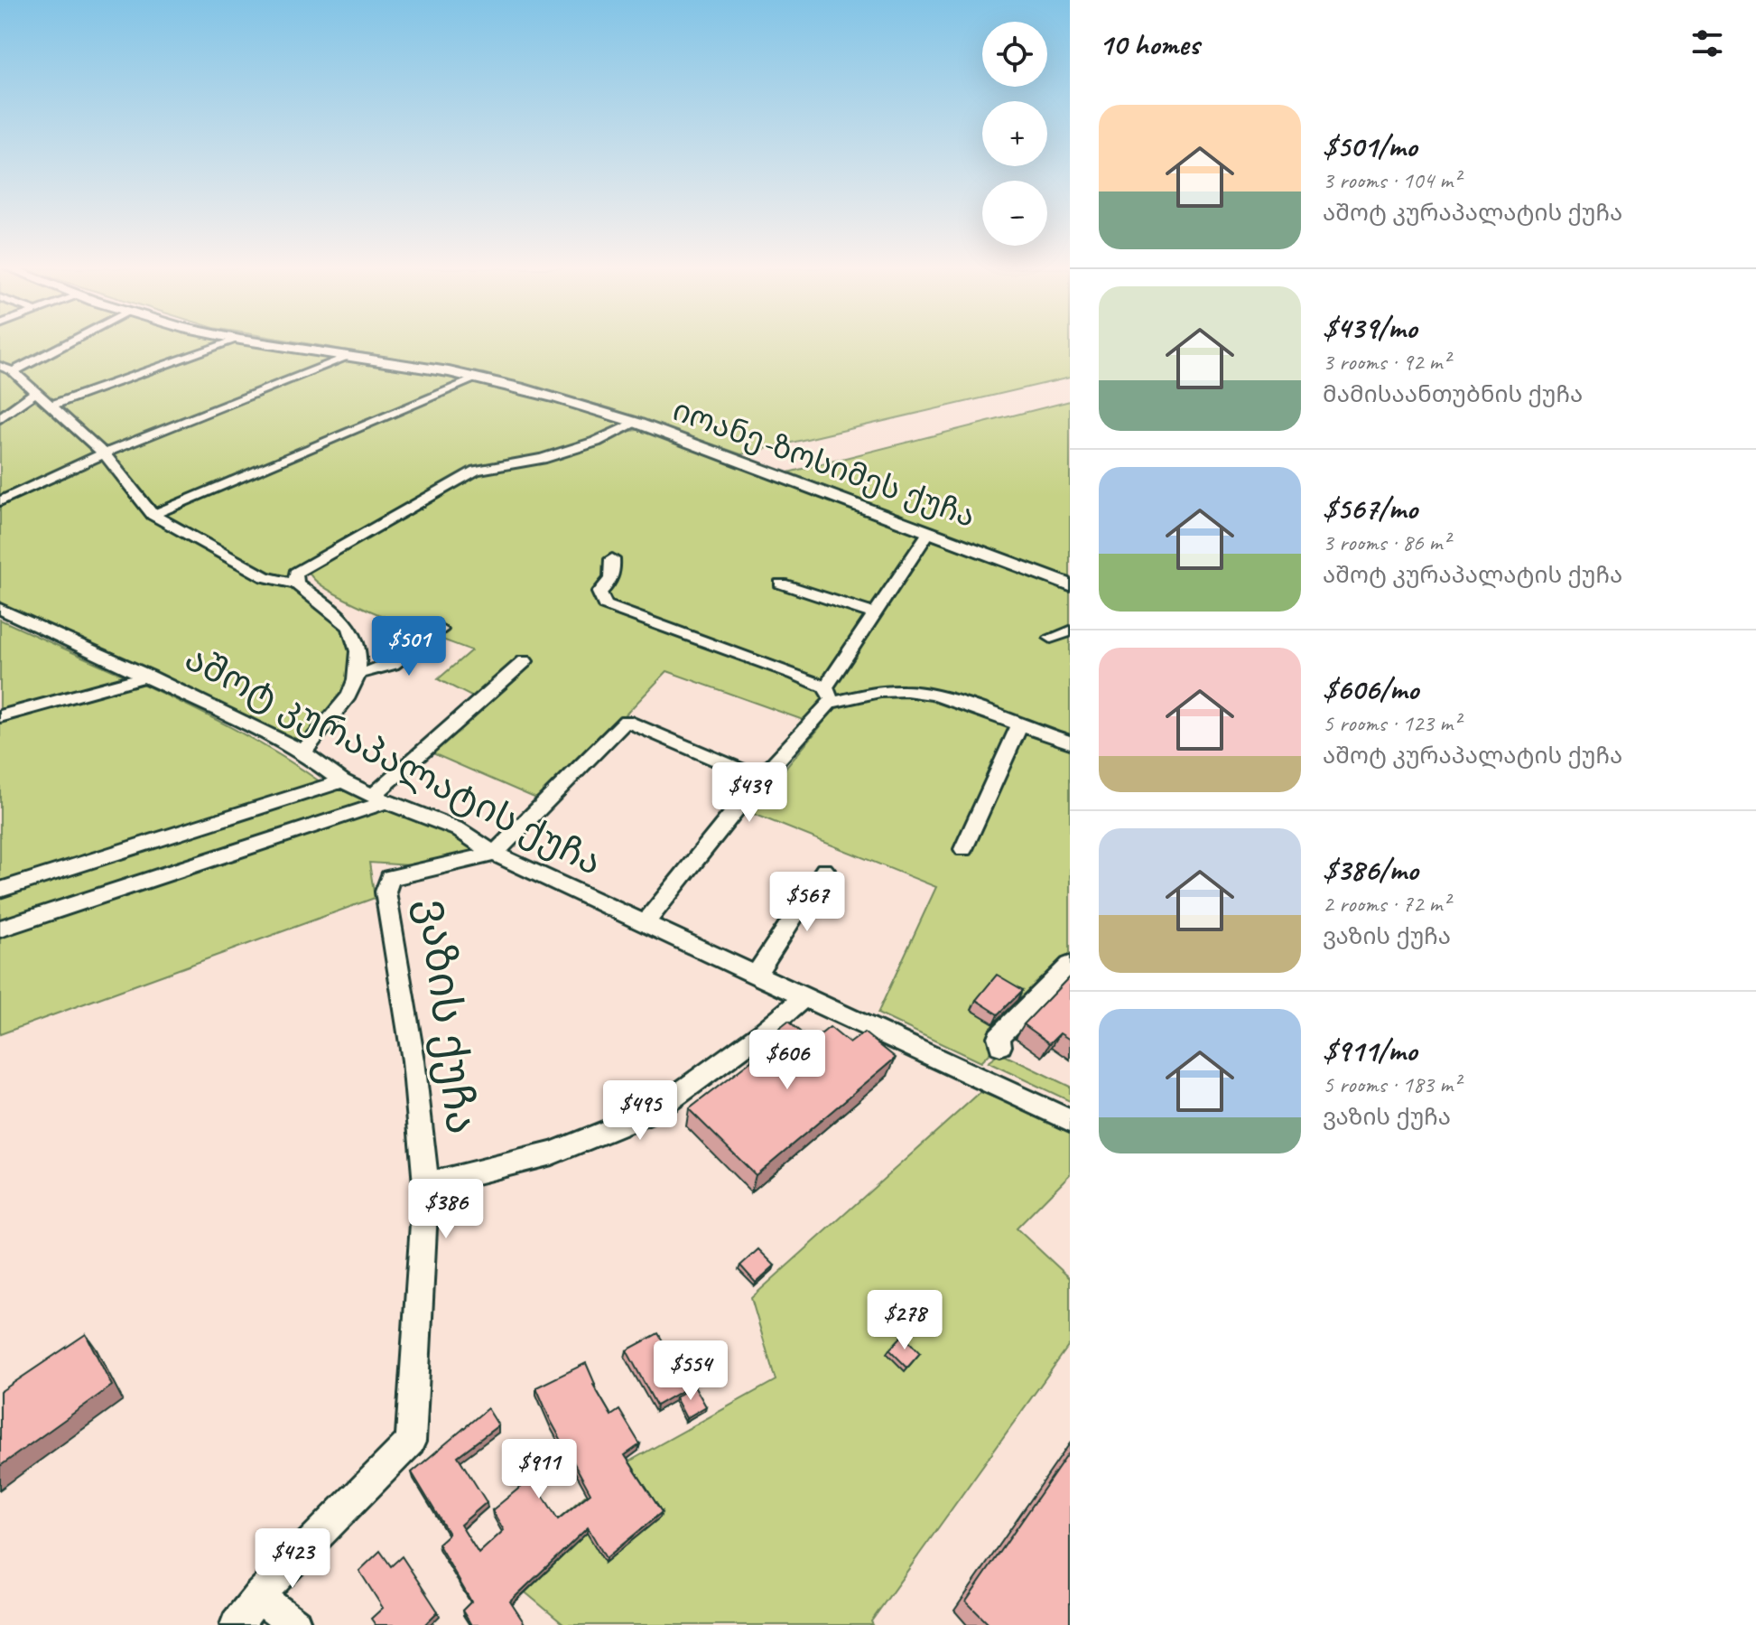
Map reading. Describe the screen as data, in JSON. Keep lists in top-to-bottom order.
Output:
{
  "streets": {
    "street": ["იოანე-ზოსიმეს ქუჩა", "აშოტ კურაპალატის ქუჩა", "ვაზის ქუჩა"]
  },
  "crossings": [
    ["აშოტ კურაპალატის ქუჩა", "ვაზის ქუჩა"]
  ],
  "page": {
    "heading": "10 homes",
    "map_buttons": ["+", "−"],
    "list": [
      {
        "name": "$501/mo",
        "note": "3 rooms · 104 m² · აშოტ კურაპალატის ქუჩა"
      },
      {
        "name": "$439/mo",
        "note": "3 rooms · 92 m² · მამისაანთუბნის ქუჩა"
      },
      {
        "name": "$567/mo",
        "note": "3 rooms · 86 m² · აშოტ კურაპალატის ქუჩა"
      },
      {
        "name": "$606/mo",
        "note": "5 rooms · 123 m² · აშოტ კურაპალატის ქუჩა"
      },
      {
        "name": "$386/mo",
        "note": "2 rooms · 72 m² · ვაზის ქუჩა"
      },
      {
        "name": "$911/mo",
        "note": "5 rooms · 183 m² · ვაზის ქუჩა"
      }
    ],
    "price": [
      "$501",
      "$439",
      "$567",
      "$606",
      "$495",
      "$386",
      "$278",
      "$554",
      "$911",
      "$423"
    ]
  }
}
